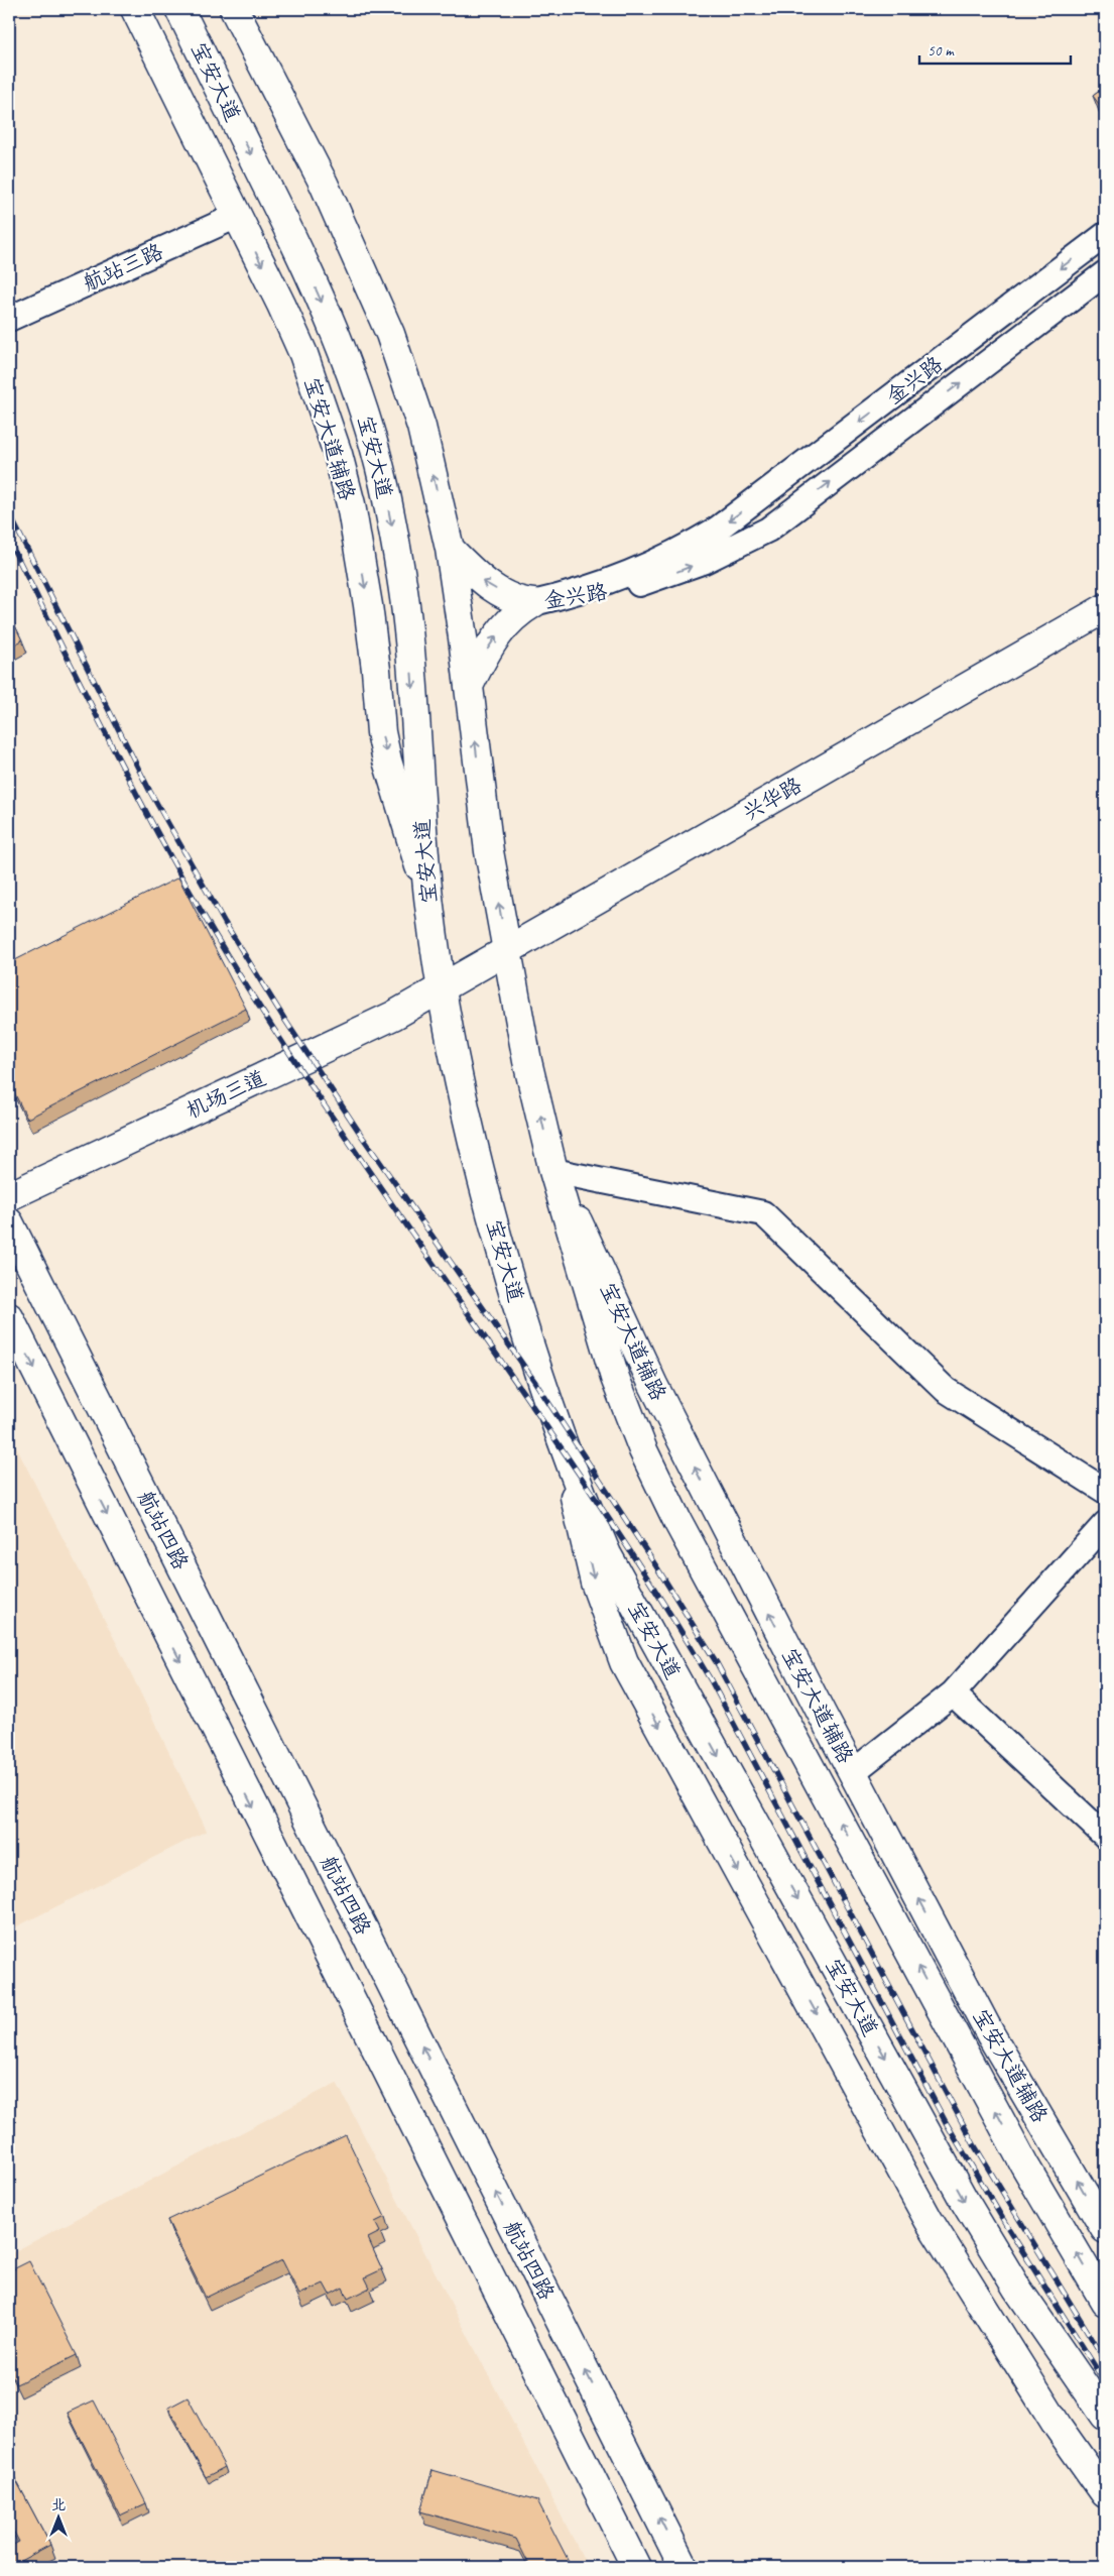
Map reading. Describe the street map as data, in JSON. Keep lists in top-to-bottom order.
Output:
{
  "streets": {
    "main road": [
      "宝安大道",
      "宝安大道辅路",
      "兴华路",
      "机场三道",
      "航站四路"
    ],
    "street": ["航站三路", "金兴路"]
  },
  "crossings": [
    ["宝安大道", "宝安大道辅路"],
    ["宝安大道", "兴华路"],
    ["宝安大道", "机场三道"],
    ["航站三路", "宝安大道辅路"],
    ["兴华路", "机场三道"]
  ],
  "scale_bar": "50 m",
  "north": "top"
}
